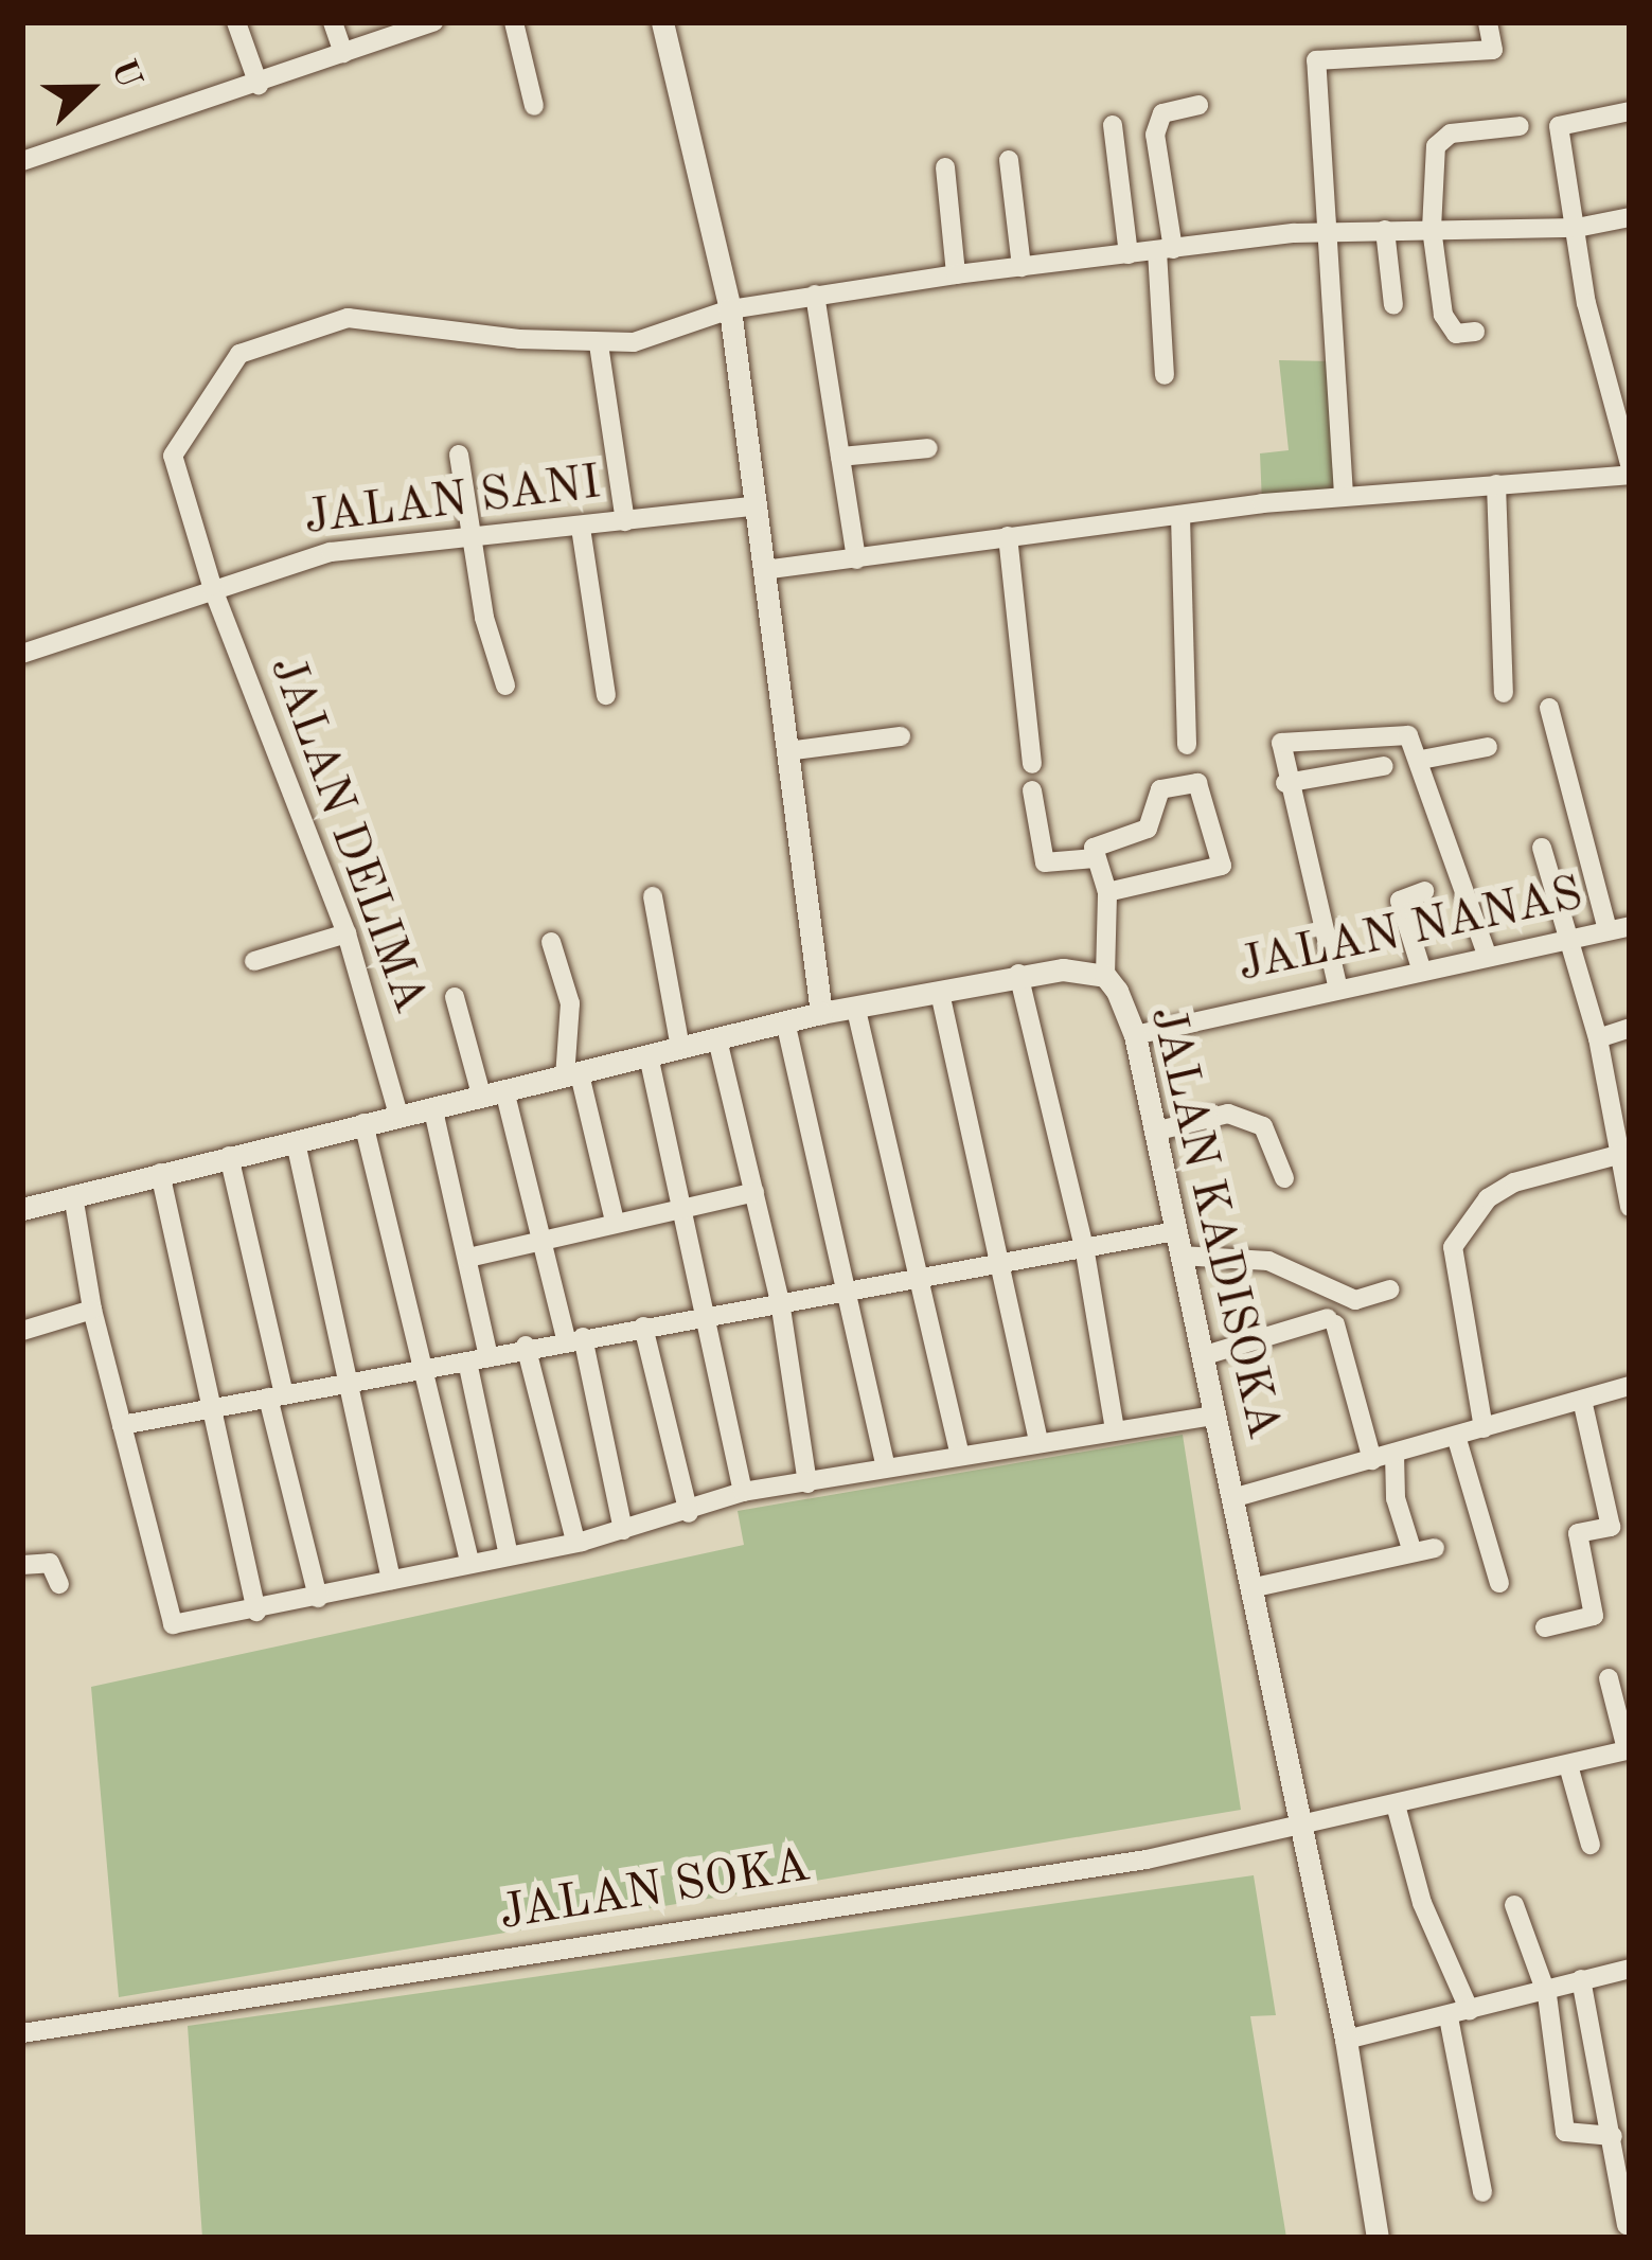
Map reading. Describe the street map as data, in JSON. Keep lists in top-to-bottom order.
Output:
{
  "streets": {
    "street": [
      "JALAN SANI",
      "JALAN DELIMA",
      "JALAN NANAS",
      "JALAN KADISOKA",
      "JALAN SOKA"
    ]
  },
  "crossings": [
    ["JALAN SANI", "JALAN DELIMA"],
    ["JALAN NANAS", "JALAN KADISOKA"],
    ["JALAN KADISOKA", "JALAN SOKA"]
  ],
  "north": "right"
}
